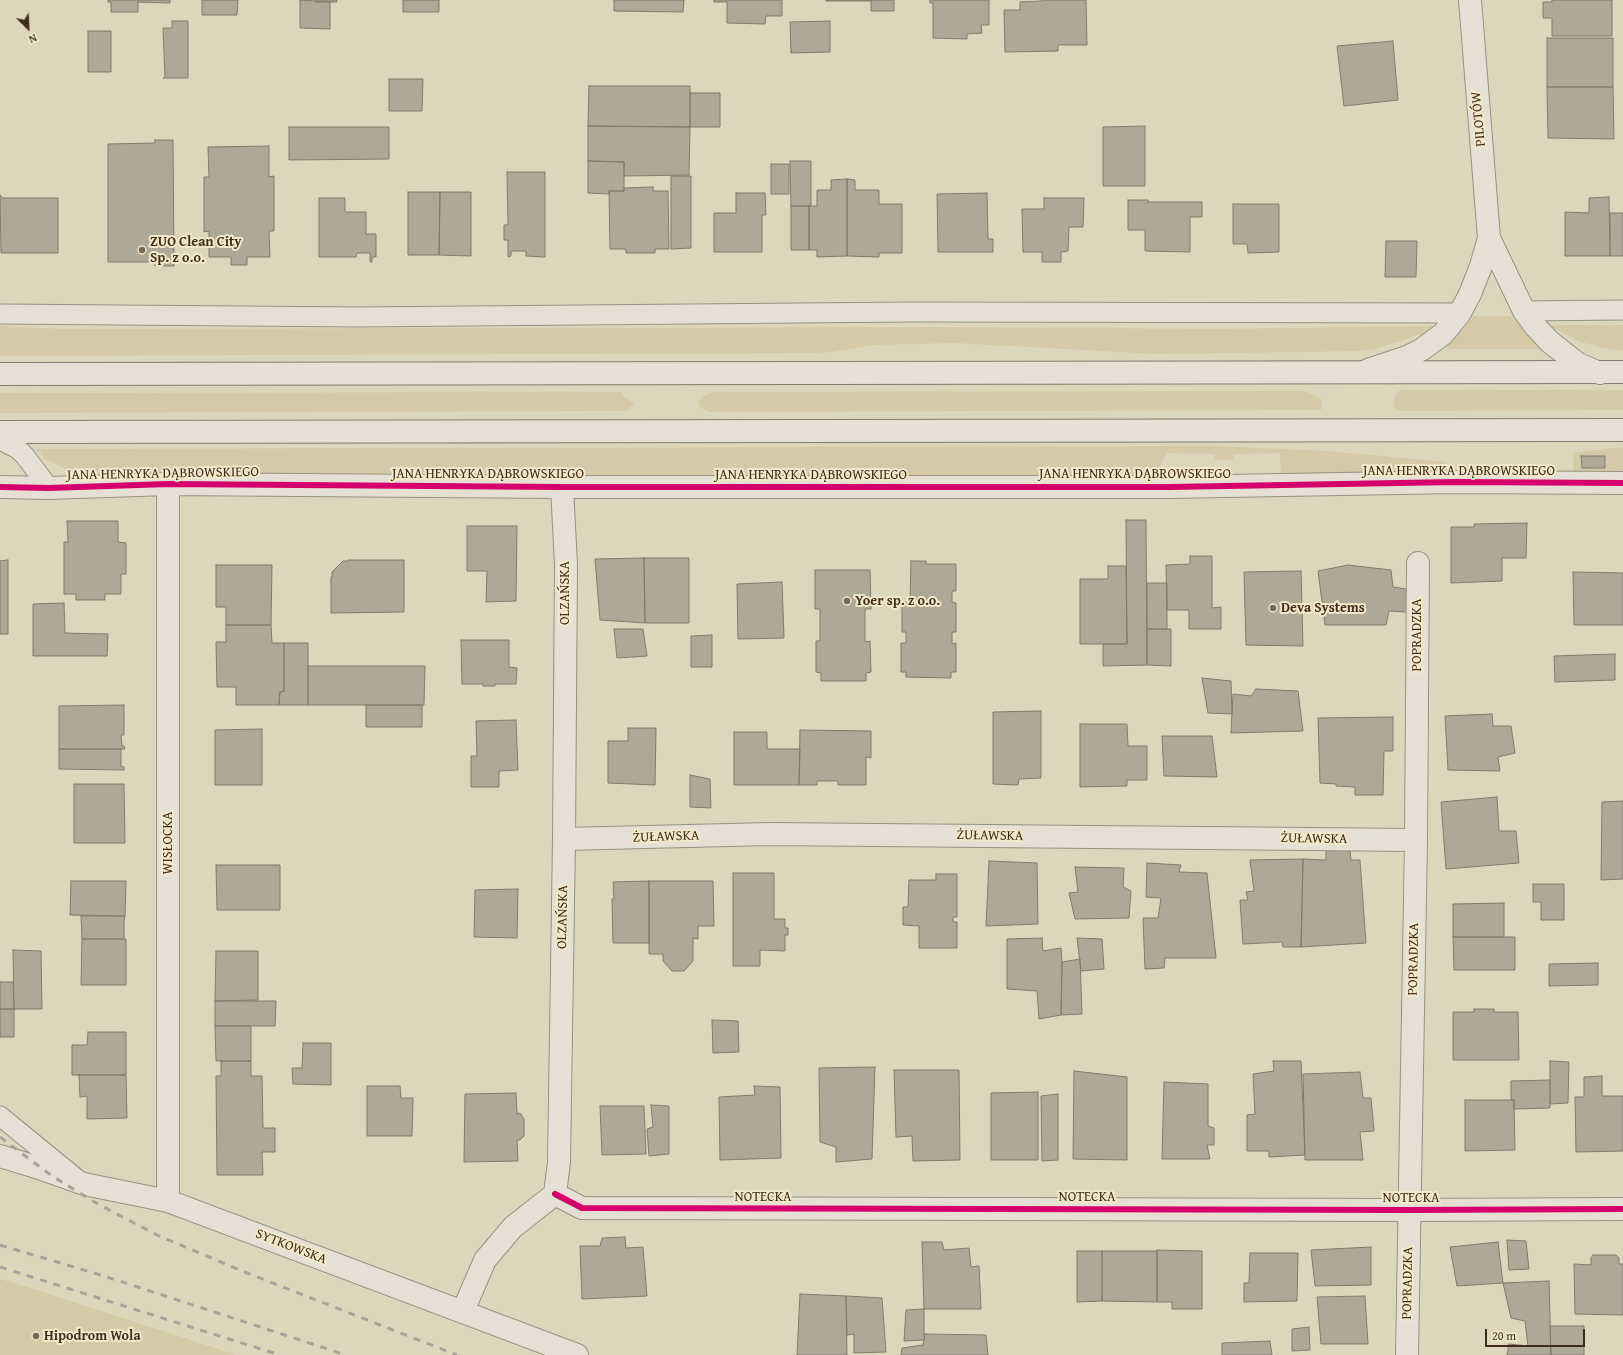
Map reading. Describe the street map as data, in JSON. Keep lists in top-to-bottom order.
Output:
{
  "streets": {
    "street": [
      "PILOTÓW",
      "JANA HENRYKA DĄBROWSKIEGO",
      "OLZAŃSKA",
      "POPRADZKA",
      "ŻUŁAWSKA",
      "WISŁOCKA",
      "NOTECKA",
      "SYTKOWSKA"
    ]
  },
  "crossings": [
    ["JANA HENRYKA DĄBROWSKIEGO", "OLZAŃSKA"],
    ["JANA HENRYKA DĄBROWSKIEGO", "WISŁOCKA"],
    ["OLZAŃSKA", "ŻUŁAWSKA"],
    ["OLZAŃSKA", "NOTECKA"],
    ["POPRADZKA", "ŻUŁAWSKA"],
    ["POPRADZKA", "NOTECKA"],
    ["WISŁOCKA", "SYTKOWSKA"]
  ],
  "places": [
    "ZUO Clean City Sp. z o.o.",
    "Yoer sp. z o.o.",
    "Deva Systems",
    "Hipodrom Wola"
  ],
  "scale_bar": "20 m",
  "north": "bottom right"
}
